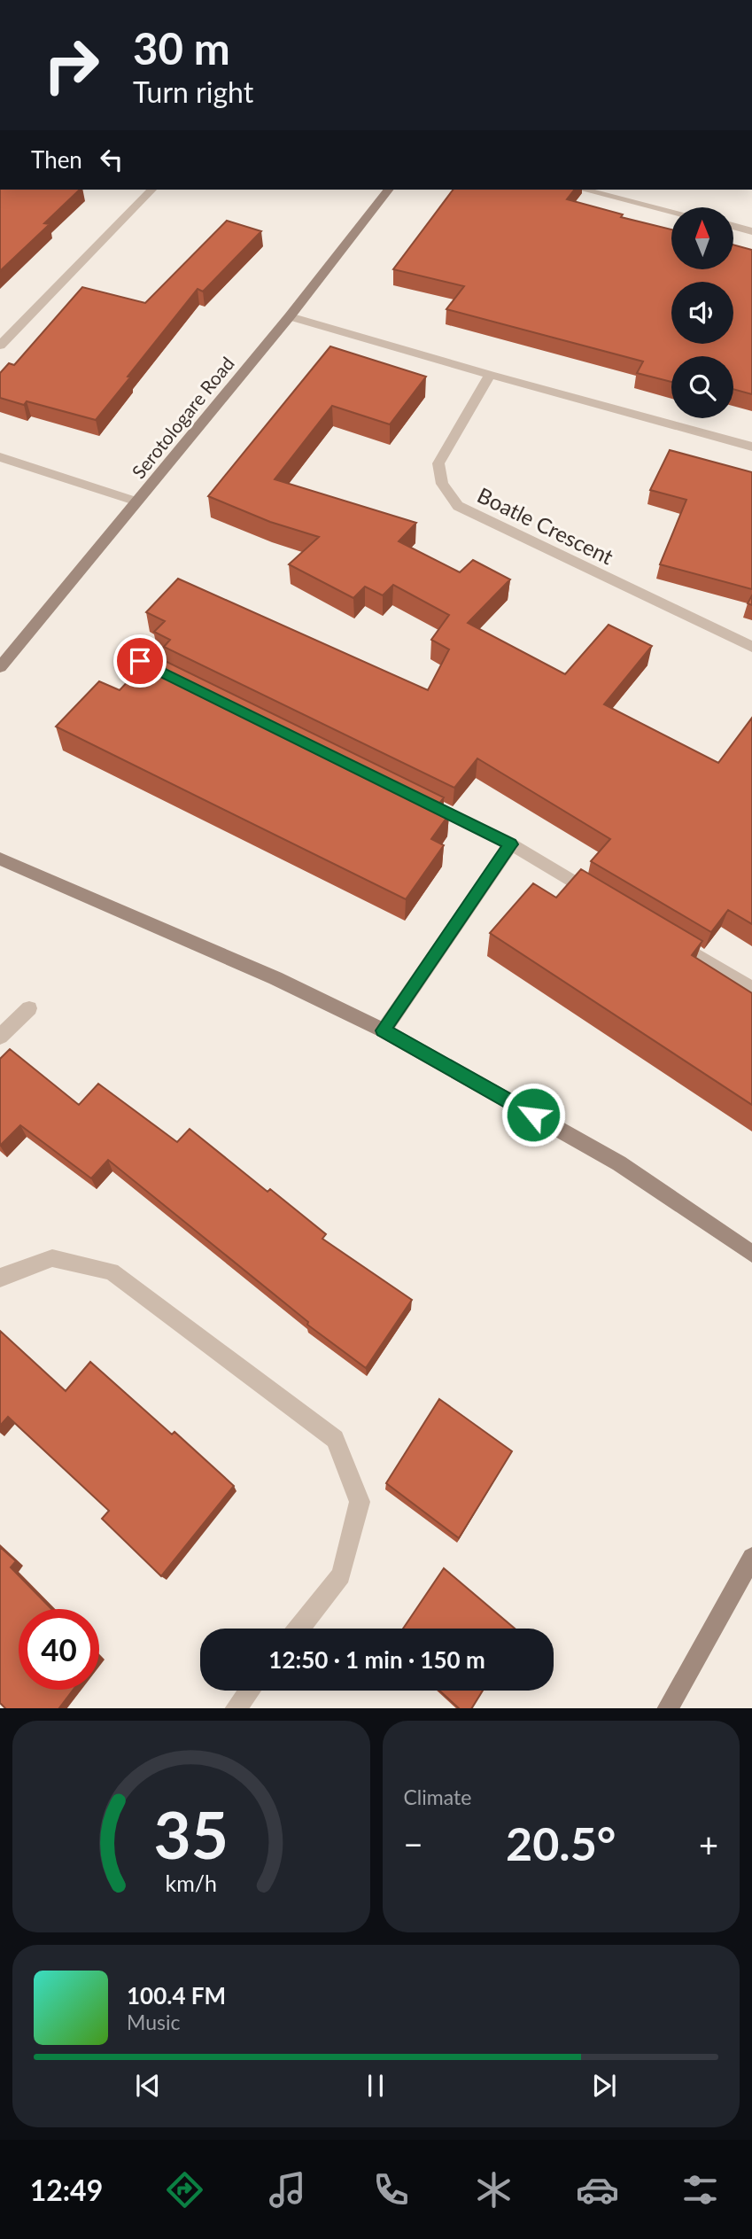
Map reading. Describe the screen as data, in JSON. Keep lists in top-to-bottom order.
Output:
{
  "streets": {
    "street": ["Serotologare Road", "Boatle Crescent"]
  },
  "north": "top",
  "page": {
    "turn": ["30 m", "Turn right"],
    "then": "Then",
    "limit": "40",
    "trip": "12:50 · 1 min · 150 m",
    "tile": "Climate",
    "heat": ["−", "20.5°", "+"],
    "song": ["100.4 FM", "Music"],
    "tabs": "12:49",
    "gauge": ["35", "km/h"]
  }
}
